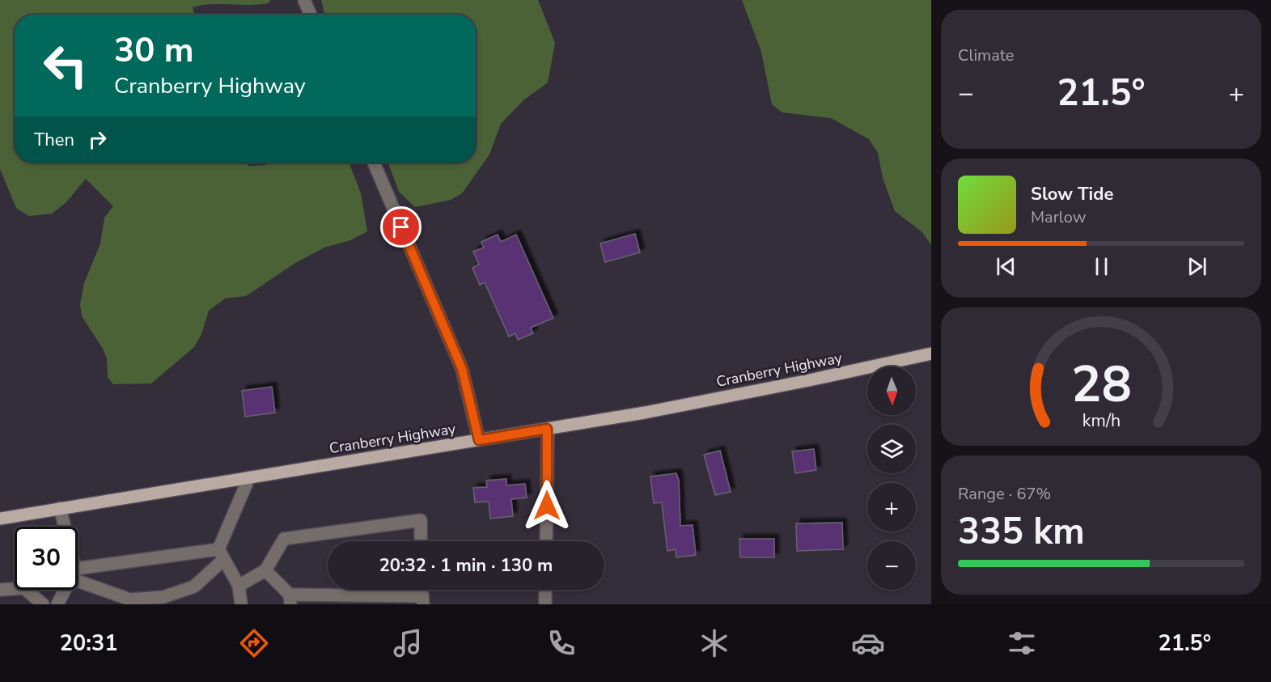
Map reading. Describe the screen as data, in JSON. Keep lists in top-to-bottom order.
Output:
{
  "streets": {
    "main road": ["Cranberry Highway"]
  },
  "north": "bottom",
  "page": {
    "tile": [
      "Climate",
      ["Range · 67%", "335 km"]
    ],
    "turn": ["30 m", "Cranberry Highway"],
    "heat": ["−", "21.5°", "+"],
    "then": "Then",
    "song": ["Slow Tide", "Marlow"],
    "map_buttons": ["+", "−"],
    "limit": "30",
    "trip": "20:32 · 1 min · 130 m",
    "tabs": ["20:31", "21.5°"],
    "gauge": ["28", "km/h"]
  }
}
